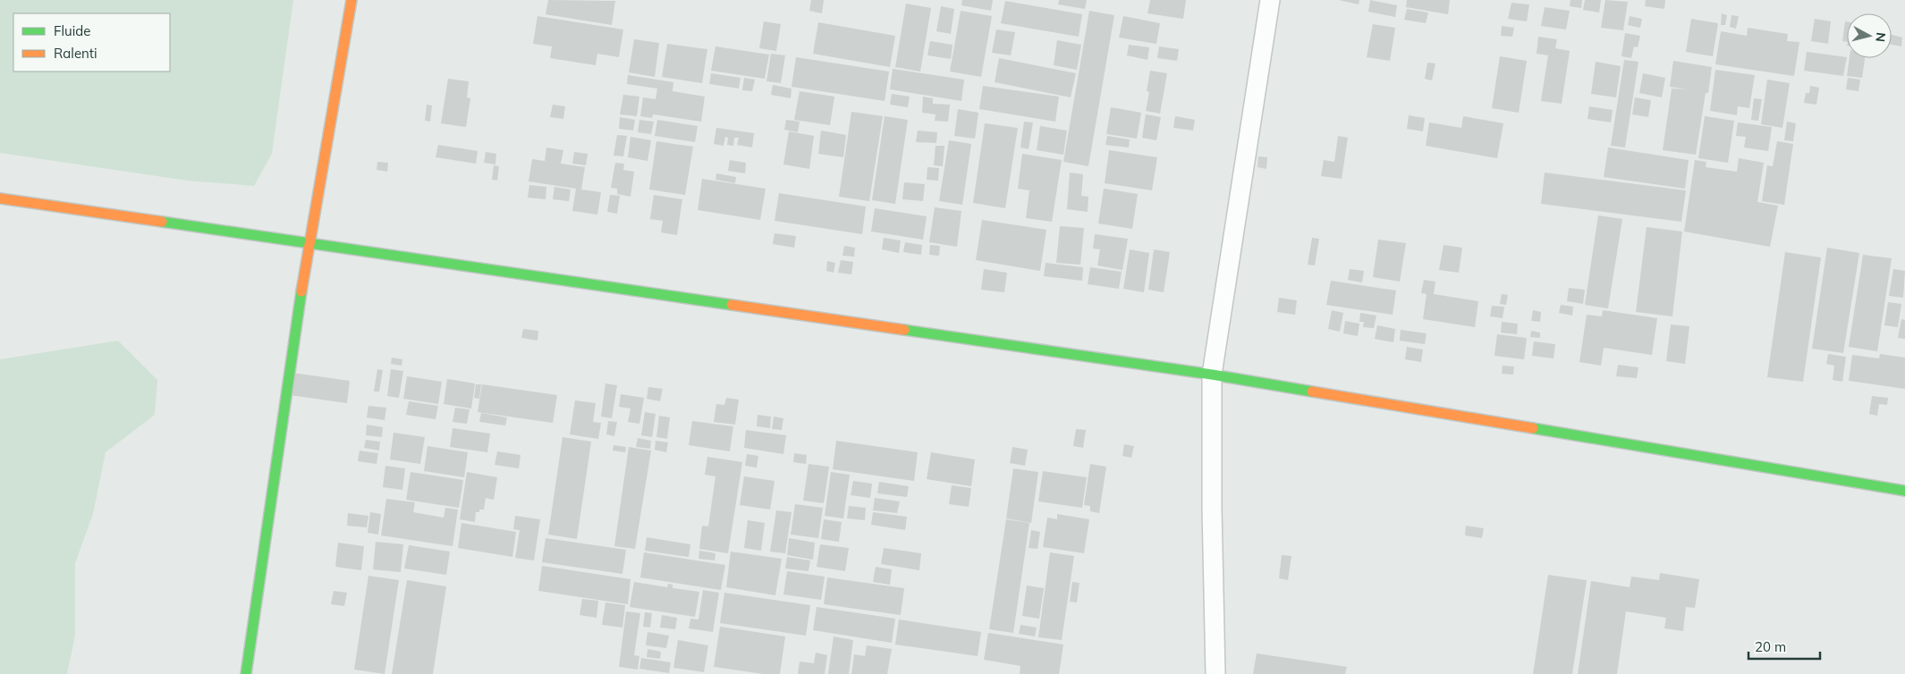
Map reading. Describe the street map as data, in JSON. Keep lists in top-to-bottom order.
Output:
{
  "legend": ["Fluide", "Ralenti"],
  "scale_bar": "20 m",
  "north": "right"
}
